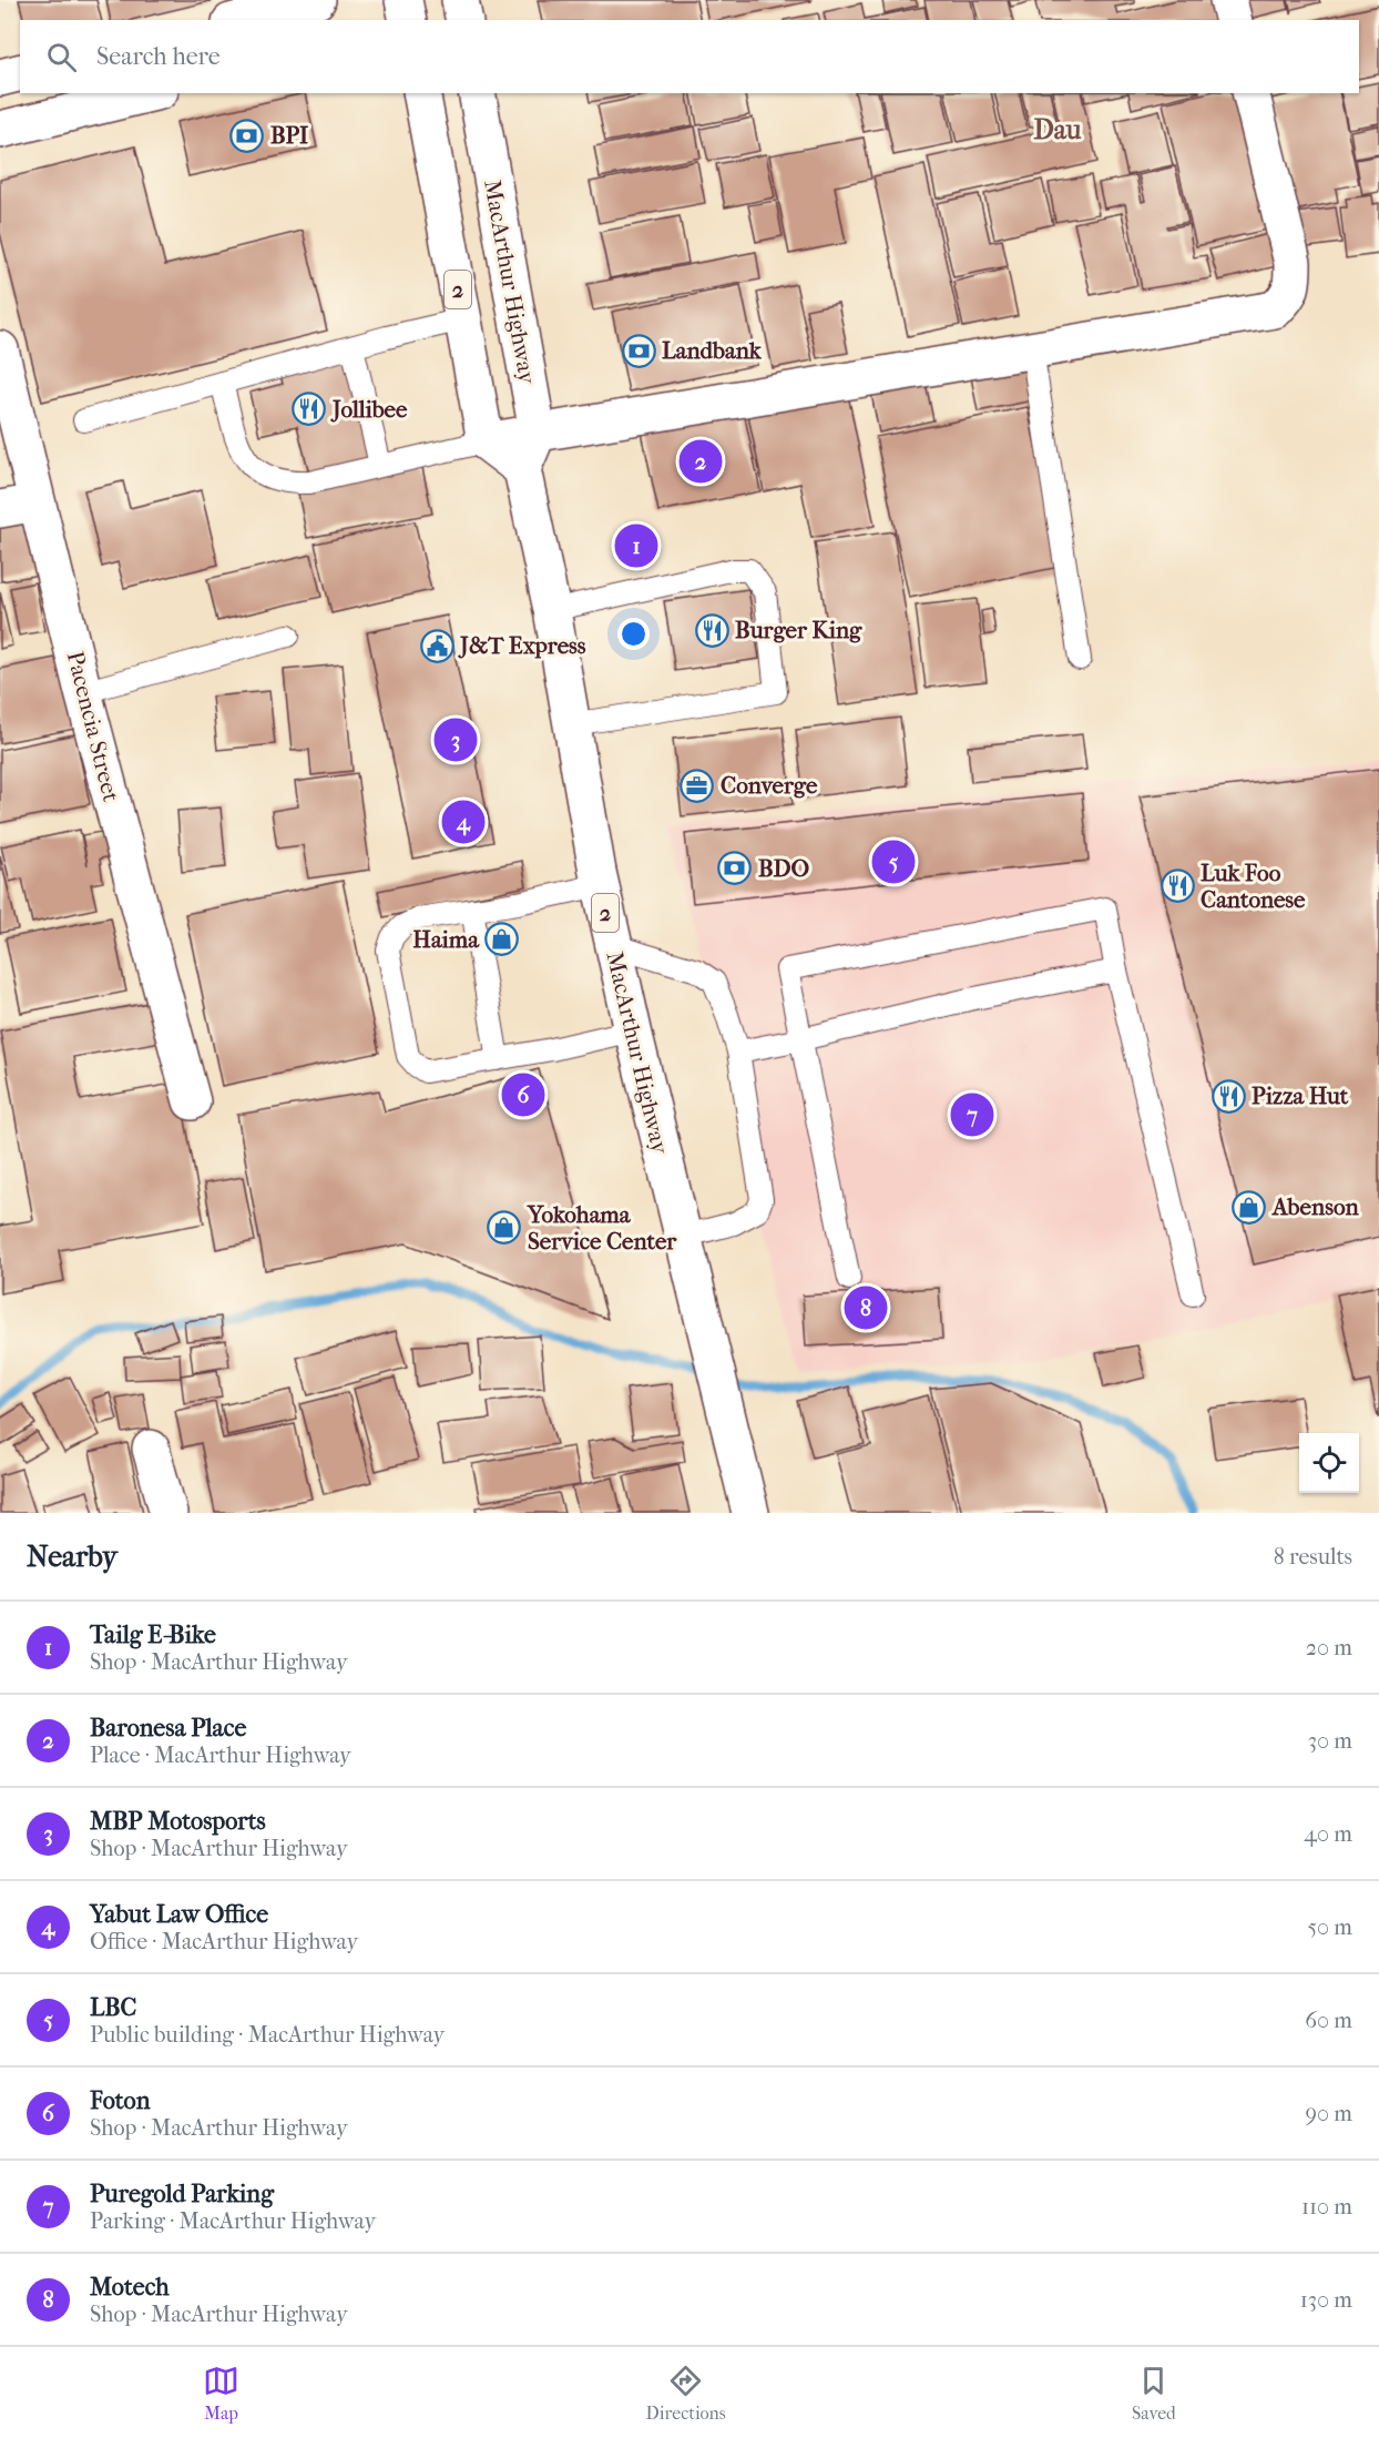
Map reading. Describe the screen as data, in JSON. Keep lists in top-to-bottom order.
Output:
{
  "streets": {
    "main road": ["MacArthur Highway", "2", "Pacencia Street"]
  },
  "districts": ["Dau"],
  "places": {
    "bank": ["BPI", "Landbank", "BDO"],
    "restaurant": [
      "Jollibee",
      "Burger King",
      "Luk Foo Cantonese",
      "Pizza Hut"
    ],
    "public building": ["J&T Express"],
    "office": ["Converge"],
    "shop": ["Haima", "Abenson", "Yokohama Service Center"]
  },
  "page": {
    "search": "Search here",
    "pins": [
      "2",
      "1",
      "3",
      "4",
      "5",
      "6",
      "7",
      "8"
    ],
    "heading": ["Nearby", "8 results"],
    "list": [
      {
        "mark": "1",
        "name": "Tailg E-Bike",
        "note": "Shop · MacArthur Highway",
        "value": "20 m"
      },
      {
        "mark": "2",
        "name": "Baronesa Place",
        "note": "Place · MacArthur Highway",
        "value": "30 m"
      },
      {
        "mark": "3",
        "name": "MBP Motosports",
        "note": "Shop · MacArthur Highway",
        "value": "40 m"
      },
      {
        "mark": "4",
        "name": "Yabut Law Office",
        "note": "Office · MacArthur Highway",
        "value": "50 m"
      },
      {
        "mark": "5",
        "name": "LBC",
        "note": "Public building · MacArthur Highway",
        "value": "60 m"
      },
      {
        "mark": "6",
        "name": "Foton",
        "note": "Shop · MacArthur Highway",
        "value": "90 m"
      },
      {
        "mark": "7",
        "name": "Puregold Parking",
        "note": "Parking · MacArthur Highway",
        "value": "110 m"
      },
      {
        "mark": "8",
        "name": "Motech",
        "note": "Shop · MacArthur Highway",
        "value": "130 m"
      }
    ],
    "nav": ["Map", "Directions", "Saved"]
  }
}
